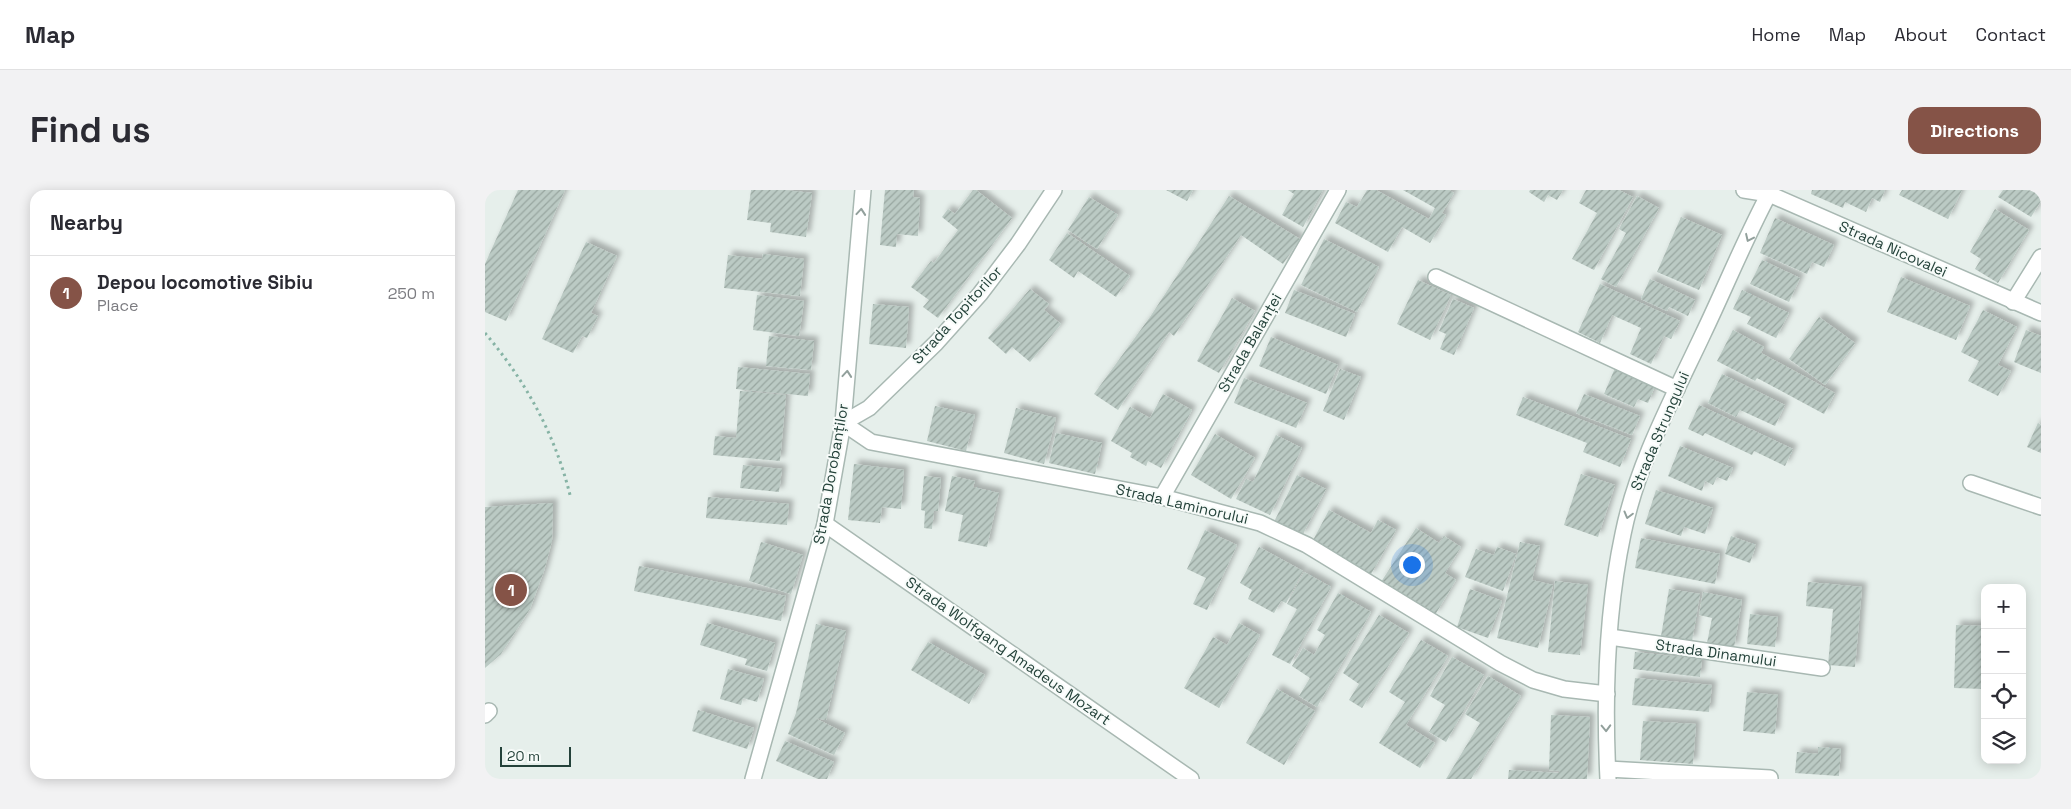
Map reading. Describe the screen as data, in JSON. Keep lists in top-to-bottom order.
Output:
{
  "streets": {
    "street": [
      "Strada Nicovalei",
      "Strada Topitorilor",
      "Strada Balanței",
      "Strada Strungului",
      "Strada Dorobanților",
      "Strada Laminorului",
      "Strada Wolfgang Amadeus Mozart",
      "Strada Dinamului"
    ]
  },
  "crossings": [
    ["Strada Nicovalei", "Strada Strungului"],
    ["Strada Topitorilor", "Strada Dorobanților"],
    ["Strada Topitorilor", "Strada Laminorului"],
    ["Strada Balanței", "Strada Laminorului"],
    ["Strada Strungului", "Strada Laminorului"],
    ["Strada Strungului", "Strada Dinamului"],
    ["Strada Dorobanților", "Strada Laminorului"],
    ["Strada Dorobanților", "Strada Wolfgang Amadeus Mozart"]
  ],
  "one_way": ["Strada Strungului", "Strada Dorobanților"],
  "scale_bar": "20 m",
  "page": {
    "header": "Map",
    "nav": [
      "Home",
      "Map",
      "About",
      "Contact"
    ],
    "buttons": "Directions",
    "title": "Find us",
    "heading": "Nearby",
    "list": [
      {
        "mark": "1",
        "name": "Depou locomotive Sibiu",
        "note": "Place",
        "value": "250 m"
      }
    ],
    "pins": "1",
    "map_buttons": ["+", "−"],
    "scale": "20 m"
  }
}
